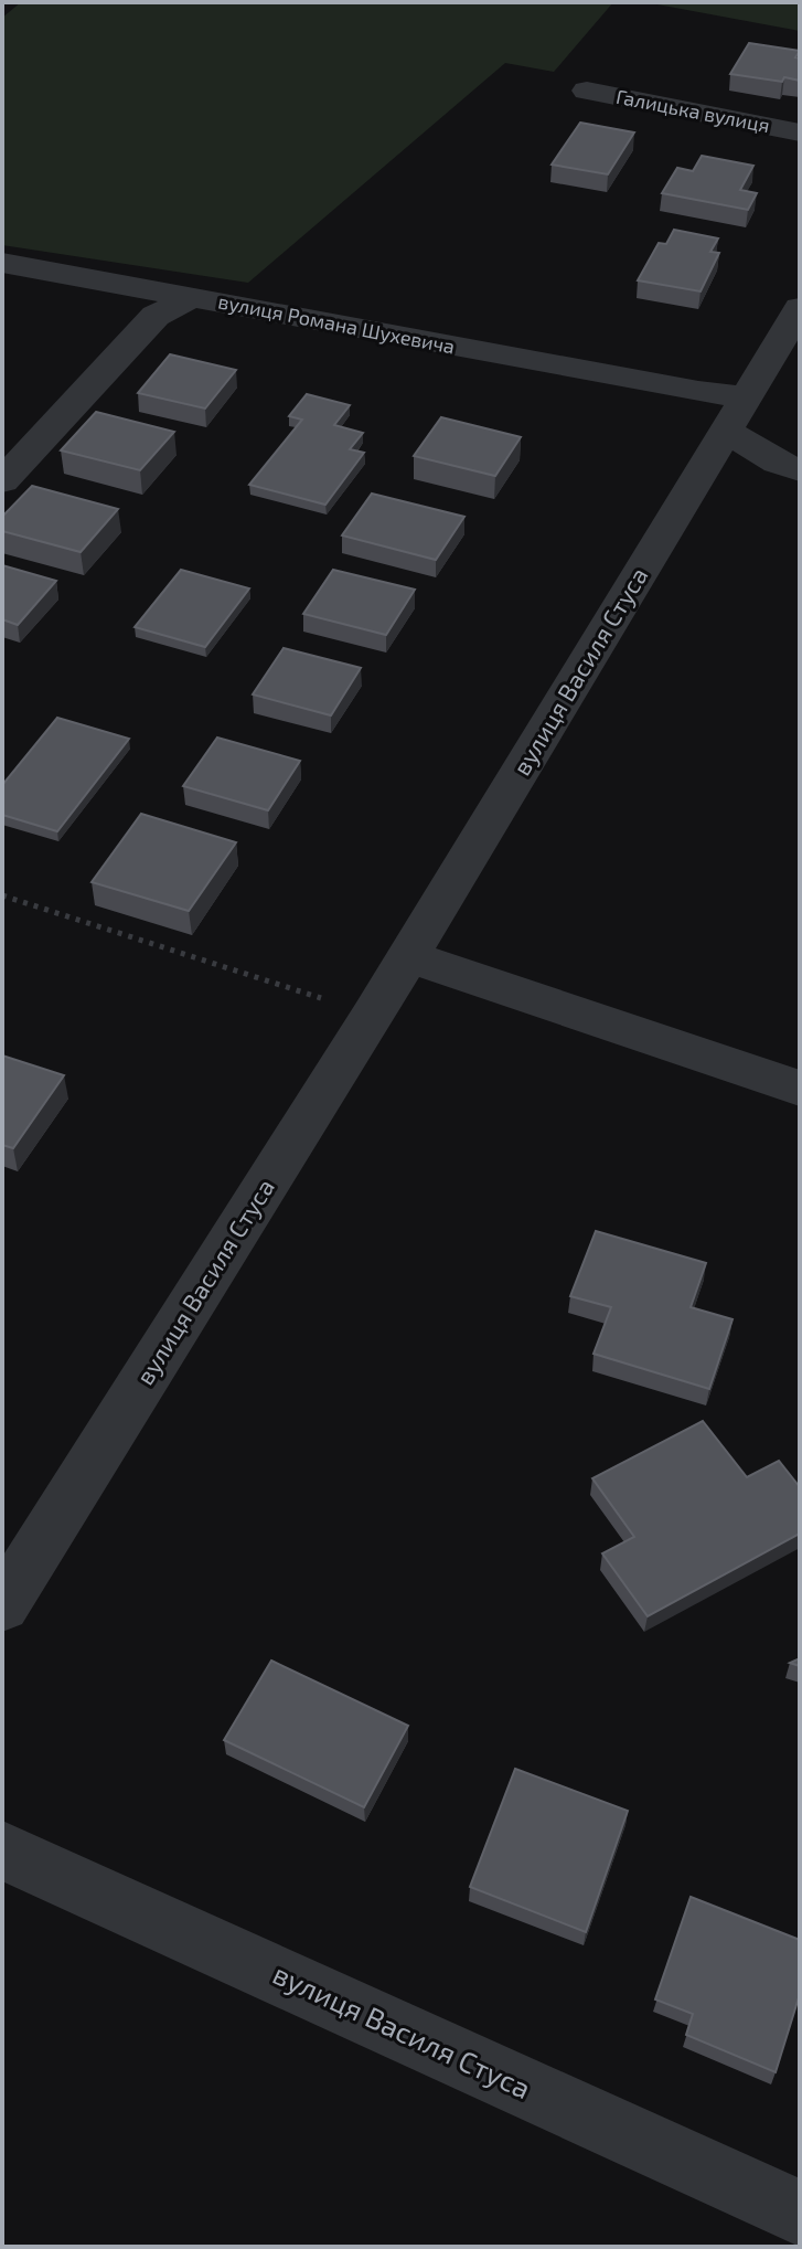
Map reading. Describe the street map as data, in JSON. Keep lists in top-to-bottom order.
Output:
{
  "streets": {
    "street": ["Галицька вулиця", "вулиця Романа Шухевича", "вулиця Василя Стуса"]
  },
  "crossings": [
    ["вулиця Романа Шухевича", "вулиця Василя Стуса"]
  ]
}
